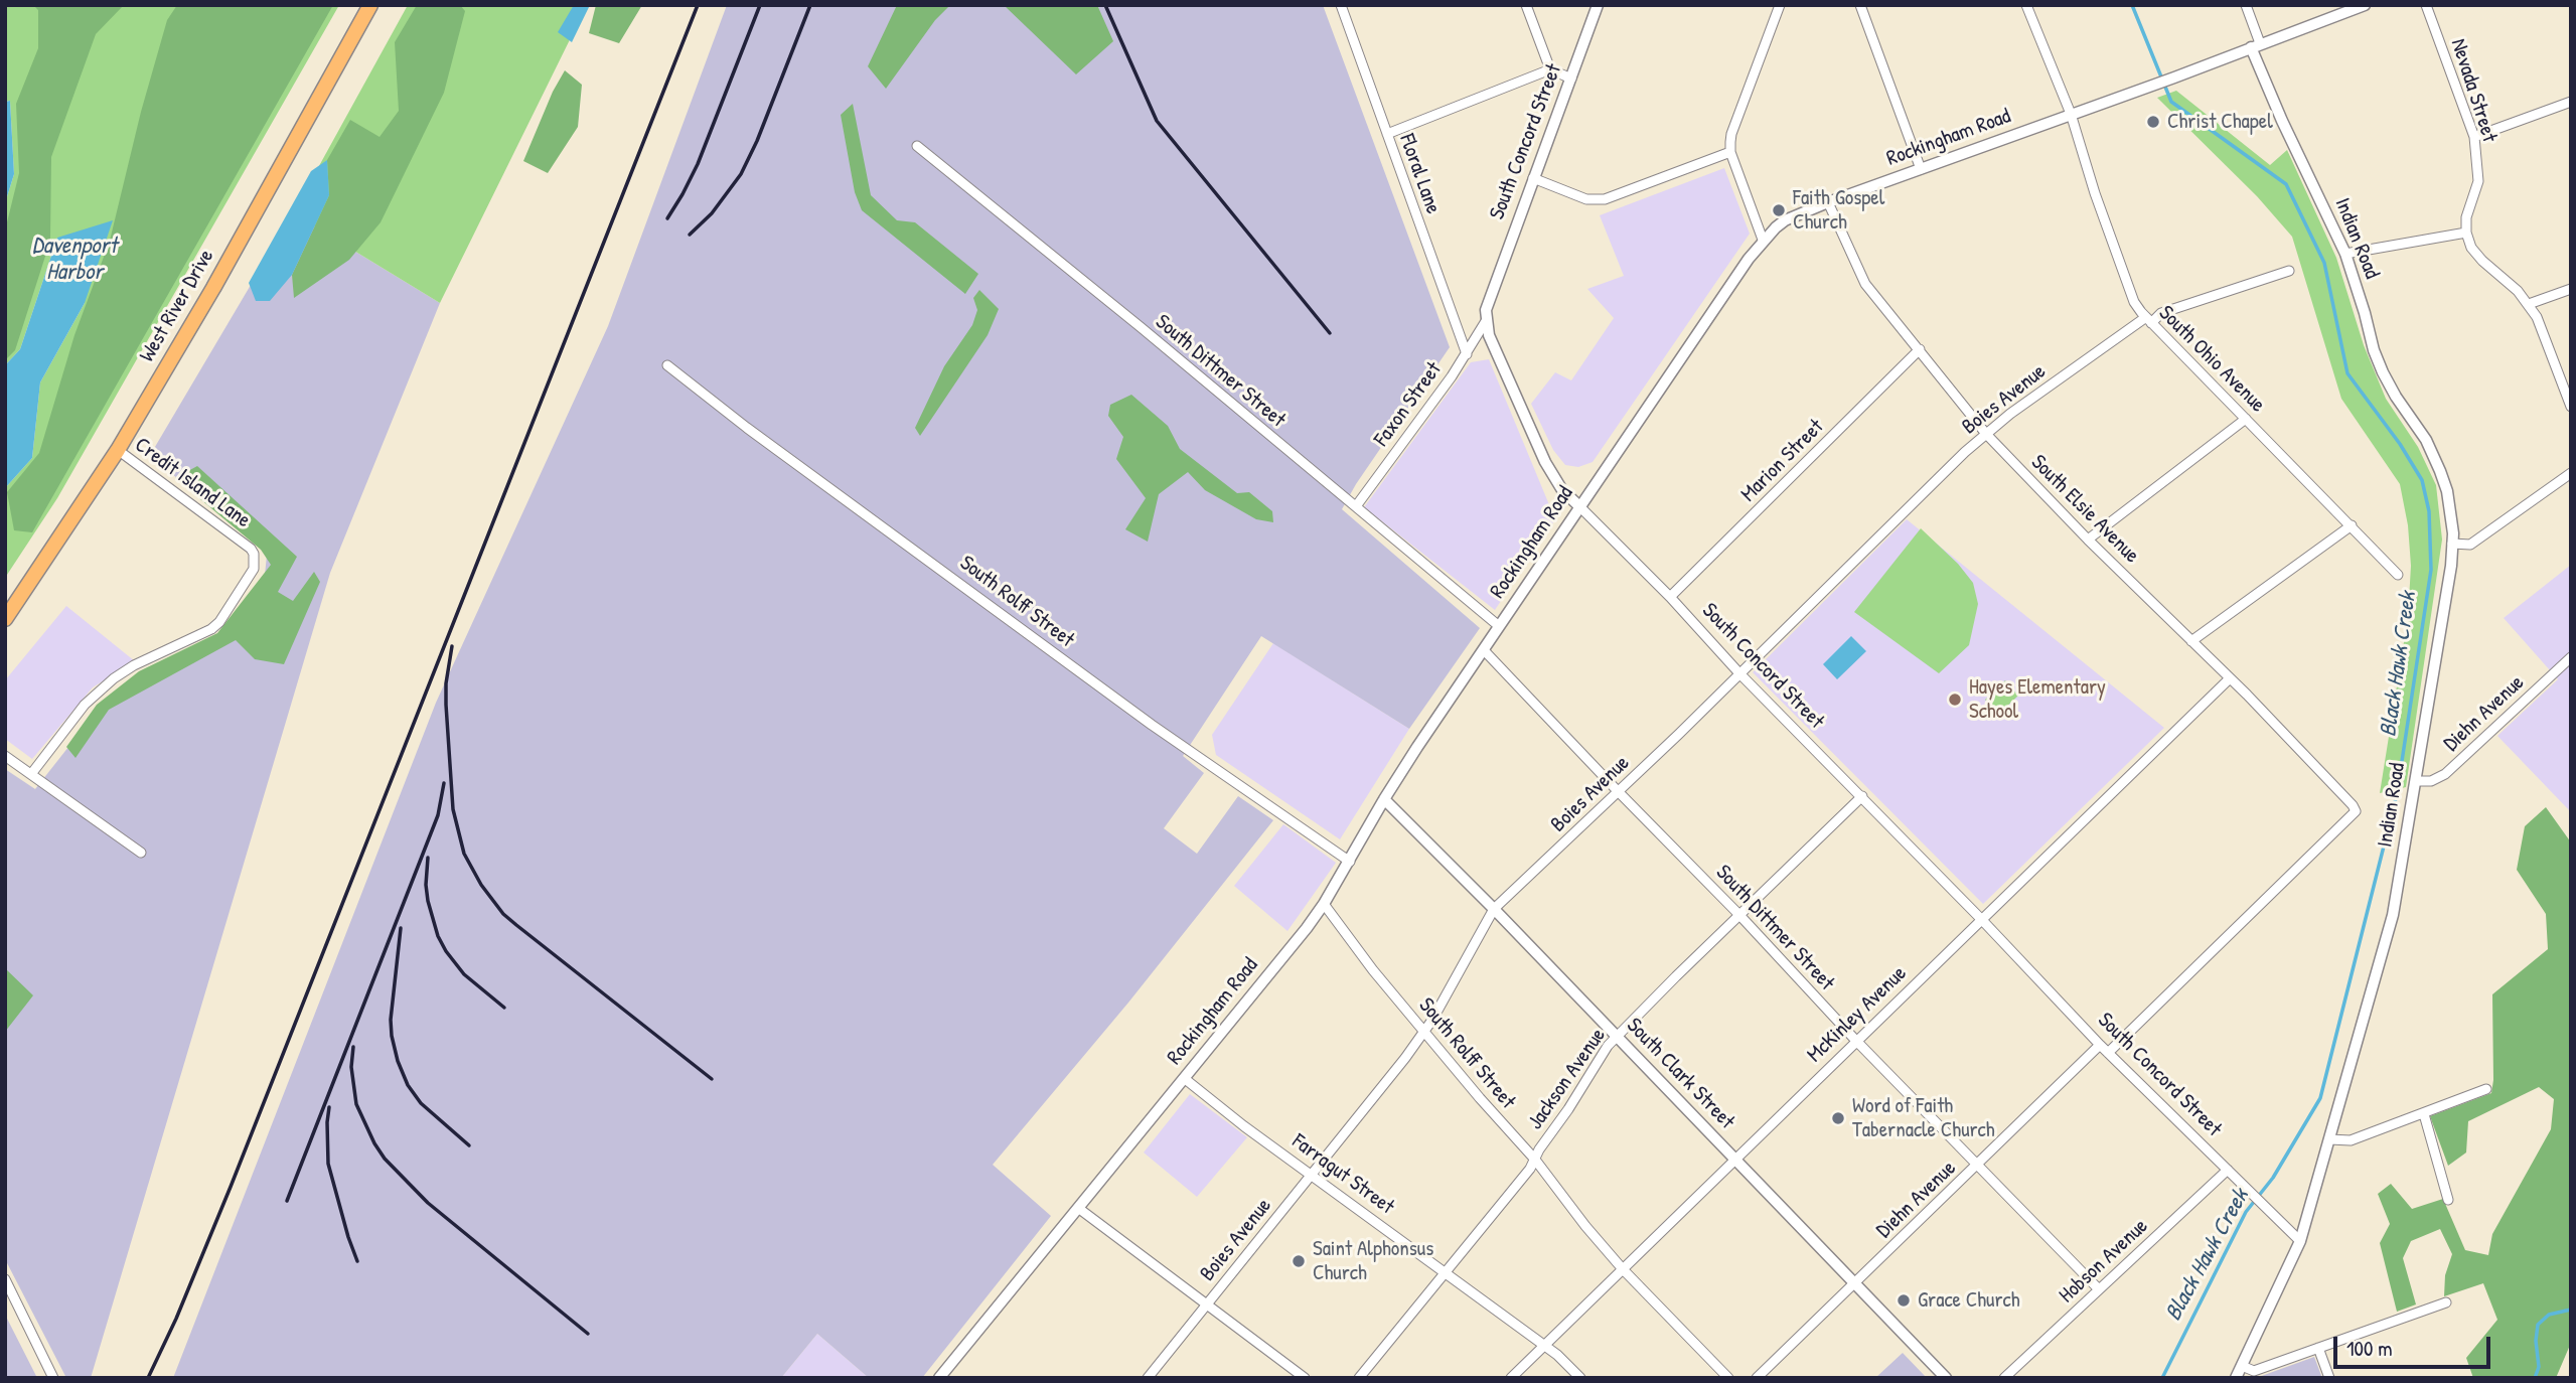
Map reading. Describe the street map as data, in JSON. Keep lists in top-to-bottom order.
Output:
{
  "streets": {
    "main road": ["West River Drive"],
    "street": [
      "Nevada Street",
      "Rockingham Road",
      "South Concord Street",
      "Floral Lane",
      "Indian Road",
      "South Ohio Avenue",
      "South Dittmer Street",
      "Boies Avenue",
      "Faxon Street",
      "Marion Street",
      "Credit Island Lane",
      "South Elsie Avenue",
      "South Rolff Street",
      "Diehn Avenue",
      "McKinley Avenue",
      "South Clark Street",
      "Jackson Avenue",
      "Farragut Street",
      "Hobson Avenue"
    ]
  },
  "crossings": [
    ["Rockingham Road", "South Concord Street"],
    ["Rockingham Road", "Indian Road"],
    ["Rockingham Road", "South Ohio Avenue"],
    ["Rockingham Road", "South Dittmer Street"],
    ["Rockingham Road", "South Elsie Avenue"],
    ["Rockingham Road", "South Rolff Street"],
    ["Rockingham Road", "South Clark Street"],
    ["Rockingham Road", "Farragut Street"],
    ["South Concord Street", "Indian Road"],
    ["South Concord Street", "Boies Avenue"],
    ["South Concord Street", "Faxon Street"],
    ["South Concord Street", "Marion Street"],
    ["South Concord Street", "South Elsie Avenue"],
    ["South Concord Street", "Diehn Avenue"],
    ["South Concord Street", "McKinley Avenue"],
    ["South Concord Street", "Jackson Avenue"],
    ["South Concord Street", "Hobson Avenue"],
    ["Floral Lane", "Faxon Street"],
    ["Indian Road", "Diehn Avenue"],
    ["West River Drive", "Credit Island Lane"],
    ["South Ohio Avenue", "Boies Avenue"],
    ["South Dittmer Street", "Boies Avenue"],
    ["South Dittmer Street", "Faxon Street"],
    ["South Dittmer Street", "Diehn Avenue"],
    ["South Dittmer Street", "McKinley Avenue"],
    ["South Dittmer Street", "Jackson Avenue"],
    ["South Dittmer Street", "Hobson Avenue"],
    ["Boies Avenue", "South Elsie Avenue"],
    ["Boies Avenue", "South Rolff Street"],
    ["Boies Avenue", "South Clark Street"],
    ["Boies Avenue", "Farragut Street"],
    ["Marion Street", "South Elsie Avenue"],
    ["South Elsie Avenue", "McKinley Avenue"],
    ["South Rolff Street", "McKinley Avenue"],
    ["South Rolff Street", "Jackson Avenue"],
    ["Diehn Avenue", "South Clark Street"],
    ["McKinley Avenue", "South Clark Street"],
    ["McKinley Avenue", "Farragut Street"],
    ["South Clark Street", "Jackson Avenue"],
    ["Jackson Avenue", "Farragut Street"]
  ],
  "water": ["Davenport Harbor", "Black Hawk Creek"],
  "places": [
    "Christ Chapel",
    "Faith Gospel Church",
    "Hayes Elementary School",
    "Word of Faith Tabernacle Church",
    "Saint Alphonsus Church",
    "Grace Church"
  ],
  "scale_bar": "100 m"
}
